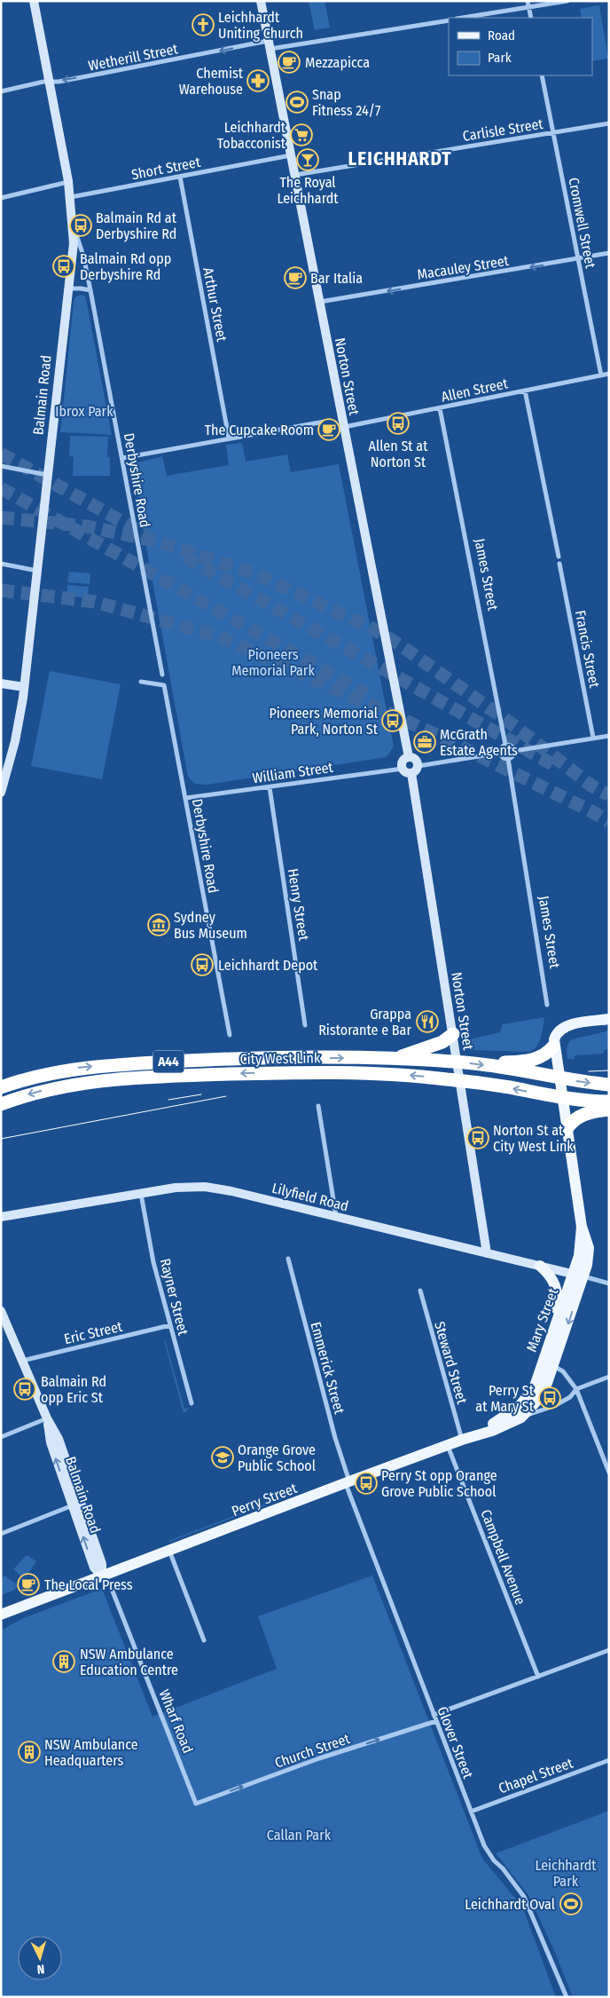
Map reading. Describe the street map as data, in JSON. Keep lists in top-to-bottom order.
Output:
{
  "streets": {
    "highway": ["City West Link", "A44"],
    "main road": ["Mary Street", "Perry Street"],
    "street": [
      "Wetherill Street",
      "Carlisle Street",
      "Short Street",
      "Cromwell Street",
      "Macauley Street",
      "Arthur Street",
      "Norton Street",
      "Allen Street",
      "Balmain Road",
      "Derbyshire Road",
      "James Street",
      "Francis Street",
      "William Street",
      "Henry Street",
      "Lilyfield Road",
      "Rayner Street",
      "Eric Street",
      "Steward Street",
      "Emmerick Street",
      "Campbell Avenue",
      "Wharf Road",
      "Glover Street",
      "Church Street",
      "Chapel Street"
    ]
  },
  "crossings": [
    ["Wetherill Street", "Norton Street"],
    ["Wetherill Street", "Balmain Road"],
    ["Carlisle Street", "Cromwell Street"],
    ["Carlisle Street", "Norton Street"],
    ["Short Street", "Arthur Street"],
    ["Short Street", "Norton Street"],
    ["Short Street", "Balmain Road"],
    ["Cromwell Street", "Macauley Street"],
    ["Cromwell Street", "Allen Street"],
    ["Macauley Street", "Norton Street"],
    ["Norton Street", "Allen Street"],
    ["Norton Street", "William Street"],
    ["Norton Street", "City West Link"],
    ["Norton Street", "Lilyfield Road"],
    ["Allen Street", "James Street"],
    ["Balmain Road", "Derbyshire Road"],
    ["Balmain Road", "Eric Street"],
    ["Balmain Road", "Perry Street"],
    ["Balmain Road", "Wharf Road"],
    ["Derbyshire Road", "William Street"],
    ["William Street", "Henry Street"],
    ["City West Link", "A44"],
    ["Lilyfield Road", "Rayner Street"],
    ["Lilyfield Road", "Mary Street"],
    ["Rayner Street", "Eric Street"],
    ["Mary Street", "Perry Street"],
    ["Steward Street", "Perry Street"],
    ["Emmerick Street", "Perry Street"],
    ["Emmerick Street", "Glover Street"],
    ["Perry Street", "Campbell Avenue"],
    ["Perry Street", "Wharf Road"],
    ["Perry Street", "Glover Street"],
    ["Wharf Road", "Church Street"],
    ["Glover Street", "Church Street"],
    ["Glover Street", "Chapel Street"]
  ],
  "one_way": ["Wetherill Street", "Macauley Street", "Church Street"],
  "districts": ["LEICHHARDT"],
  "parks": [
    "Ibrox Park",
    "Pioneers Memorial Park",
    "Callan Park",
    "Leichhardt Park"
  ],
  "places": {
    "church": ["Leichhardt Uniting Church"],
    "cafe": [
      "Mezzapicca",
      "Bar Italia",
      "The Cupcake Room",
      "The Local Press"
    ],
    "pharmacy": ["Chemist Warehouse"],
    "sports": ["Snap Fitness 24/7", "Leichhardt Oval"],
    "supermarket": ["Leichhardt Tobacconist"],
    "bar": ["The Royal Leichhardt"],
    "bus stop": [
      "Balmain Rd at Derbyshire Rd",
      "Balmain Rd opp Derbyshire Rd",
      "Allen St at Norton St",
      "Pioneers Memorial Park, Norton St",
      "Leichhardt Depot",
      "Norton St at City West Link",
      "Balmain Rd opp Eric St",
      "Perry St at Mary St",
      "Perry St opp Orange Grove Public School"
    ],
    "office": ["McGrath Estate Agents"],
    "museum": ["Sydney Bus Museum"],
    "restaurant": ["Grappa Ristorante e Bar"],
    "school or university": ["Orange Grove Public School"],
    "building": ["NSW Ambulance Education Centre", "NSW Ambulance Headquarters"]
  },
  "legend": ["Road", "Park"],
  "north": "bottom"
}
